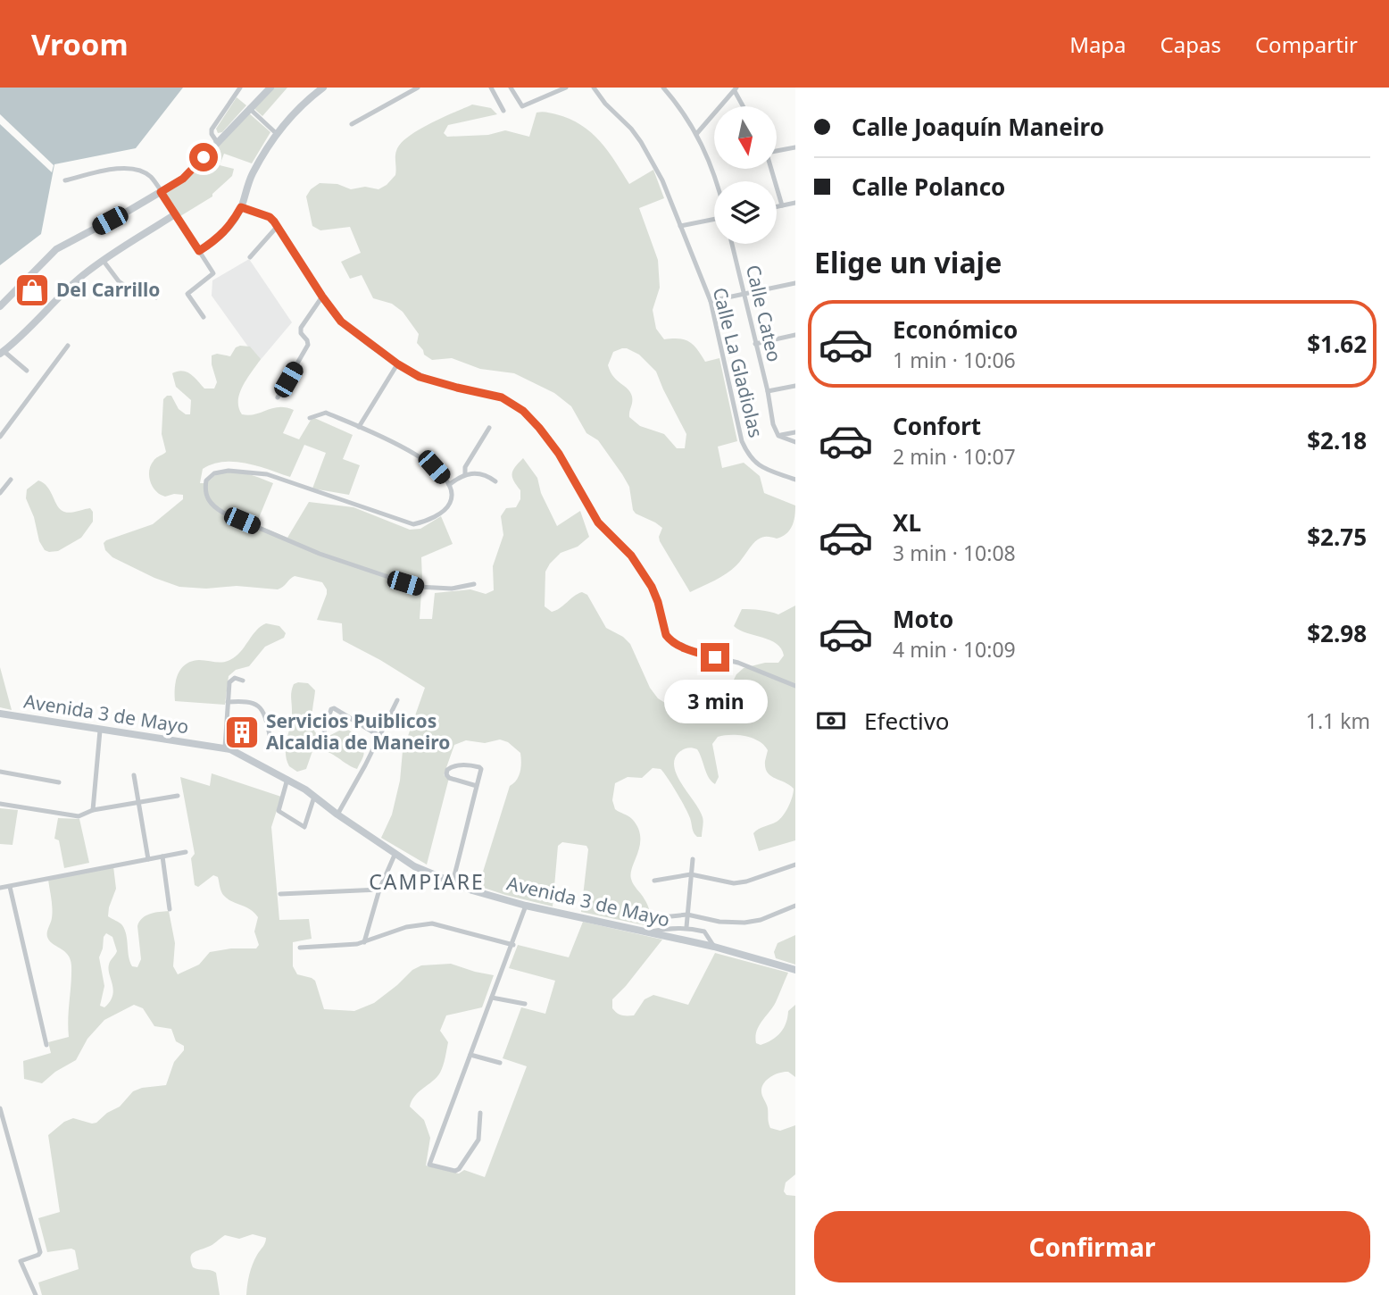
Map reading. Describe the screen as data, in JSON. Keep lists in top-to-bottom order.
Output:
{
  "streets": {
    "street": ["Calle Cateo", "Calle La Gladiolas", "Avenida 3 de Mayo"]
  },
  "districts": ["CAMPIARE"],
  "places": {
    "shop": ["Del Carrillo"],
    "building": ["Servicios Puiblicos Alcaldia de Maneiro"]
  },
  "north": "bottom",
  "page": {
    "header": "Vroom",
    "nav": ["Mapa", "Capas", "Compartir"],
    "banner": ["Calle Joaquín Maneiro", "Calle Polanco"],
    "heading": "Elige un viaje",
    "list": [
      {
        "name": "Económico",
        "note": "1 min · 10:06",
        "value": "$1.62"
      },
      {
        "name": "Confort",
        "note": "2 min · 10:07",
        "value": "$2.18"
      },
      {
        "name": "XL",
        "note": "3 min · 10:08",
        "value": "$2.75"
      },
      {
        "name": "Moto",
        "note": "4 min · 10:09",
        "value": "$2.98"
      }
    ],
    "bubble": "3 min",
    "pay": ["Efectivo", "1.1 km"],
    "buttons": "Confirmar"
  }
}
